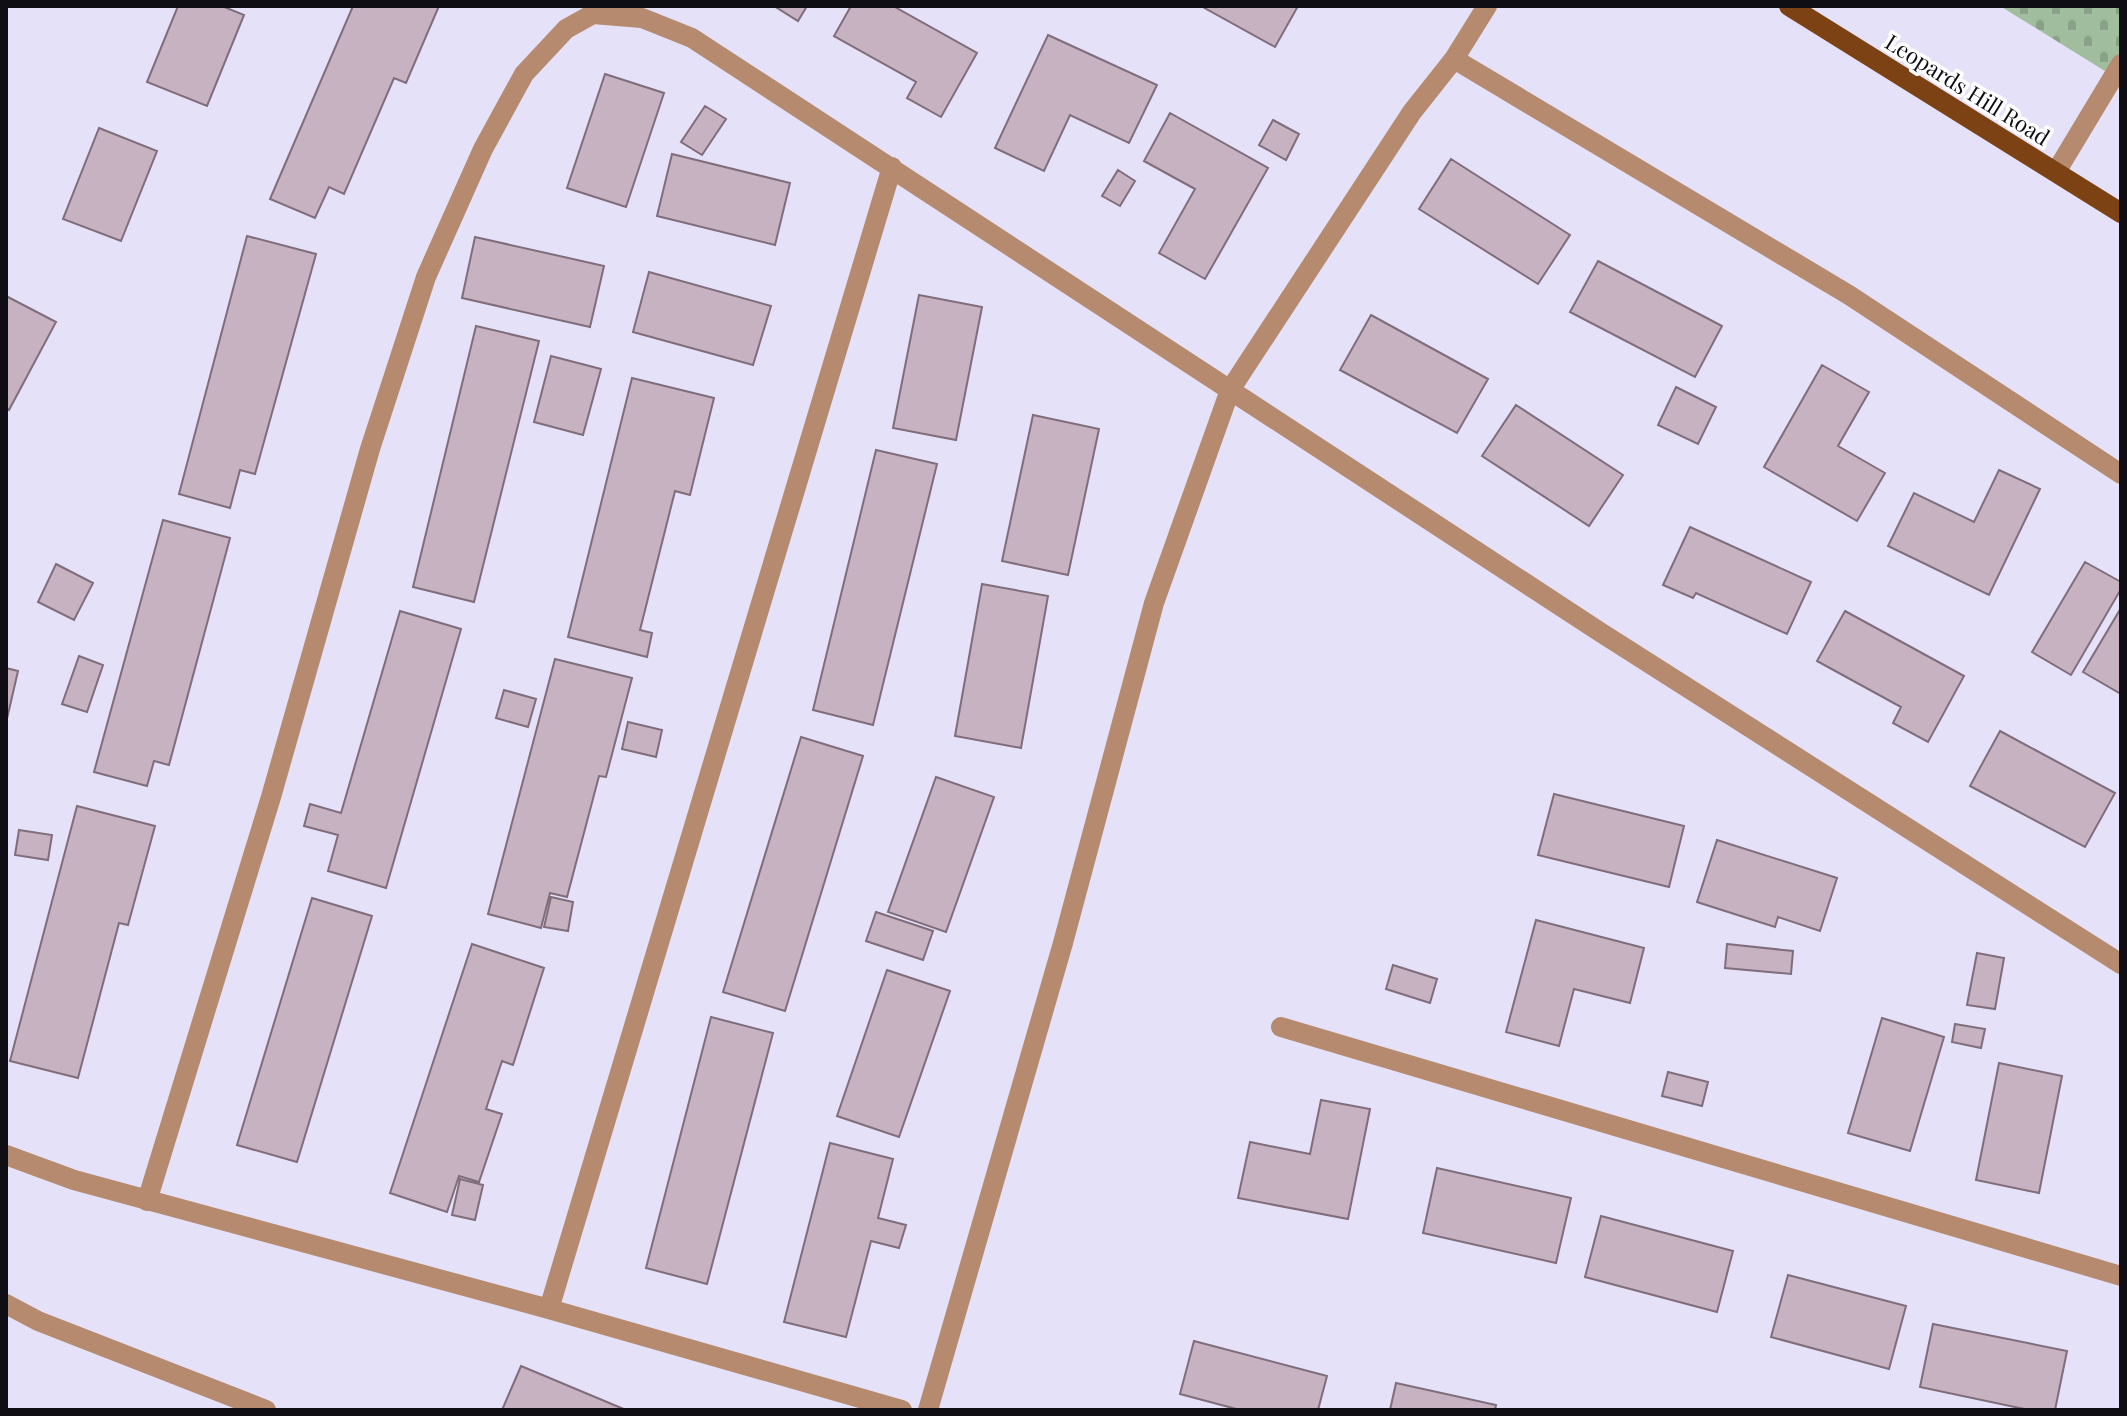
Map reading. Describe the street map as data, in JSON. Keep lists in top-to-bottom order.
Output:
{
  "streets": {
    "main road": ["Leopards Hill Road"]
  }
}
